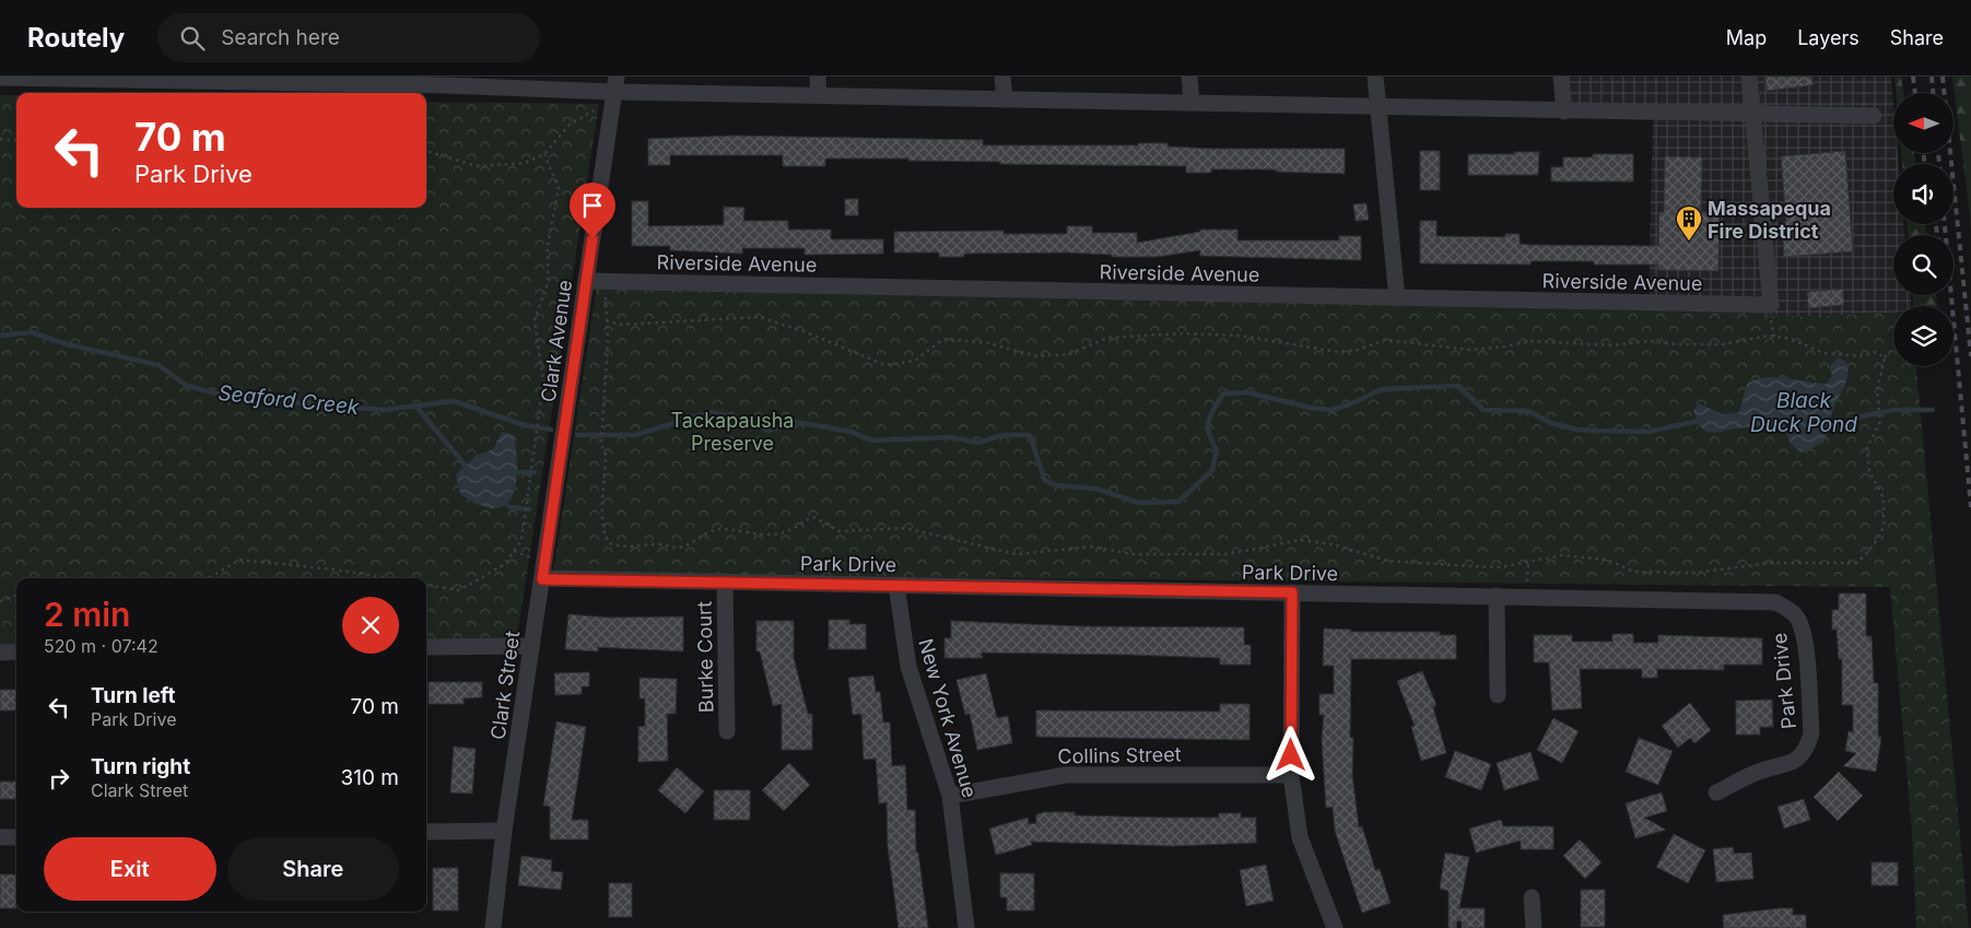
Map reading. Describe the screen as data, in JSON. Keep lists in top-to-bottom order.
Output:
{
  "streets": {
    "street": [
      "Riverside Avenue",
      "Clark Avenue",
      "Park Drive",
      "Burke Court",
      "Clark Street",
      "New York Avenue",
      "Collins Street"
    ]
  },
  "crossings": [
    ["Riverside Avenue", "Clark Avenue"],
    ["Clark Avenue", "Clark Street"],
    ["Park Drive", "Burke Court"],
    ["Park Drive", "Clark Street"],
    ["Park Drive", "New York Avenue"],
    ["New York Avenue", "Collins Street"]
  ],
  "water": ["Seaford Creek", "Black Duck Pond"],
  "parks": ["Tackapausha Preserve"],
  "places": {
    "building": ["Massapequa Fire District"]
  },
  "north": "left",
  "page": {
    "header": "Routely",
    "search": "Search here",
    "nav": ["Map", "Layers", "Share"],
    "turn": ["70 m", "Park Drive"],
    "heading": ["2 min", "520 m · 07:42"],
    "list": [
      {
        "name": "Turn left",
        "note": "Park Drive",
        "value": "70 m"
      },
      {
        "name": "Turn right",
        "note": "Clark Street",
        "value": "310 m"
      }
    ],
    "buttons": ["Exit", "Share"]
  }
}
